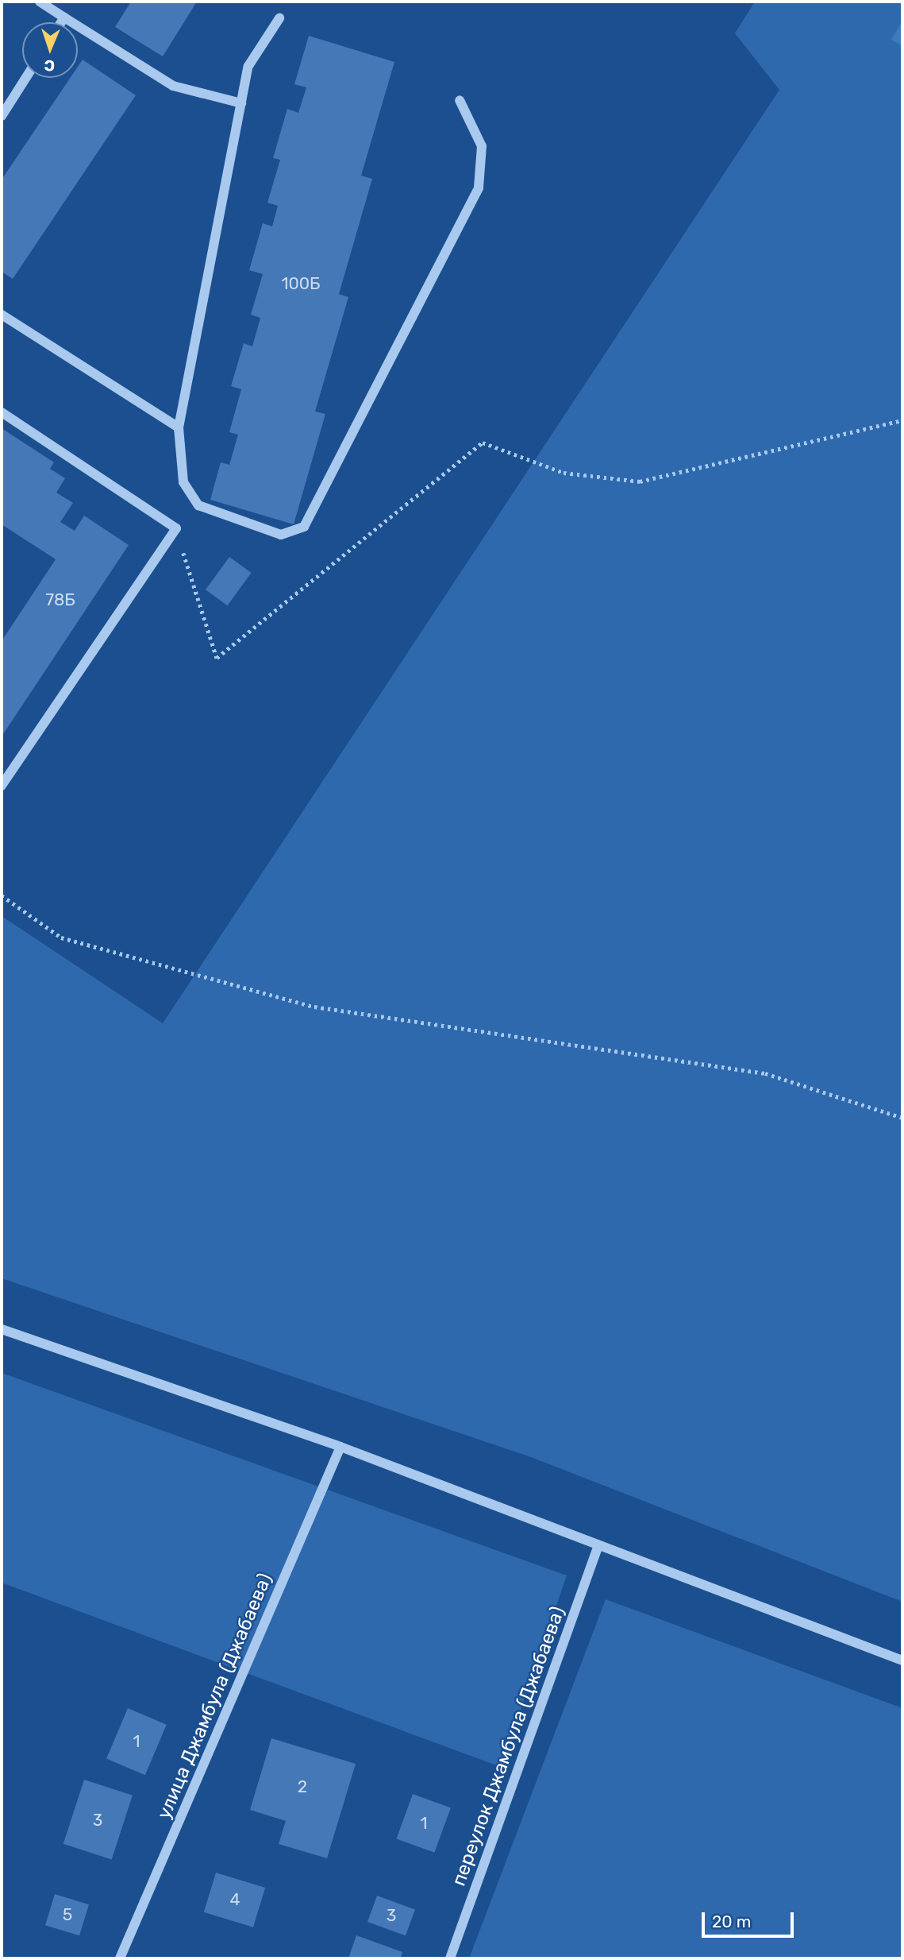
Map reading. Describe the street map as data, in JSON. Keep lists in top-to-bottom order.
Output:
{
  "streets": {
    "street": ["улица Джамбула (Джабаева)", "переулок Джамбула (Джабаева)"]
  },
  "house_numbers": [
    "100Б",
    "78Б",
    "1",
    "2",
    "3",
    "1",
    "4",
    "5",
    "3"
  ],
  "scale_bar": "20 m",
  "north": "bottom"
}
